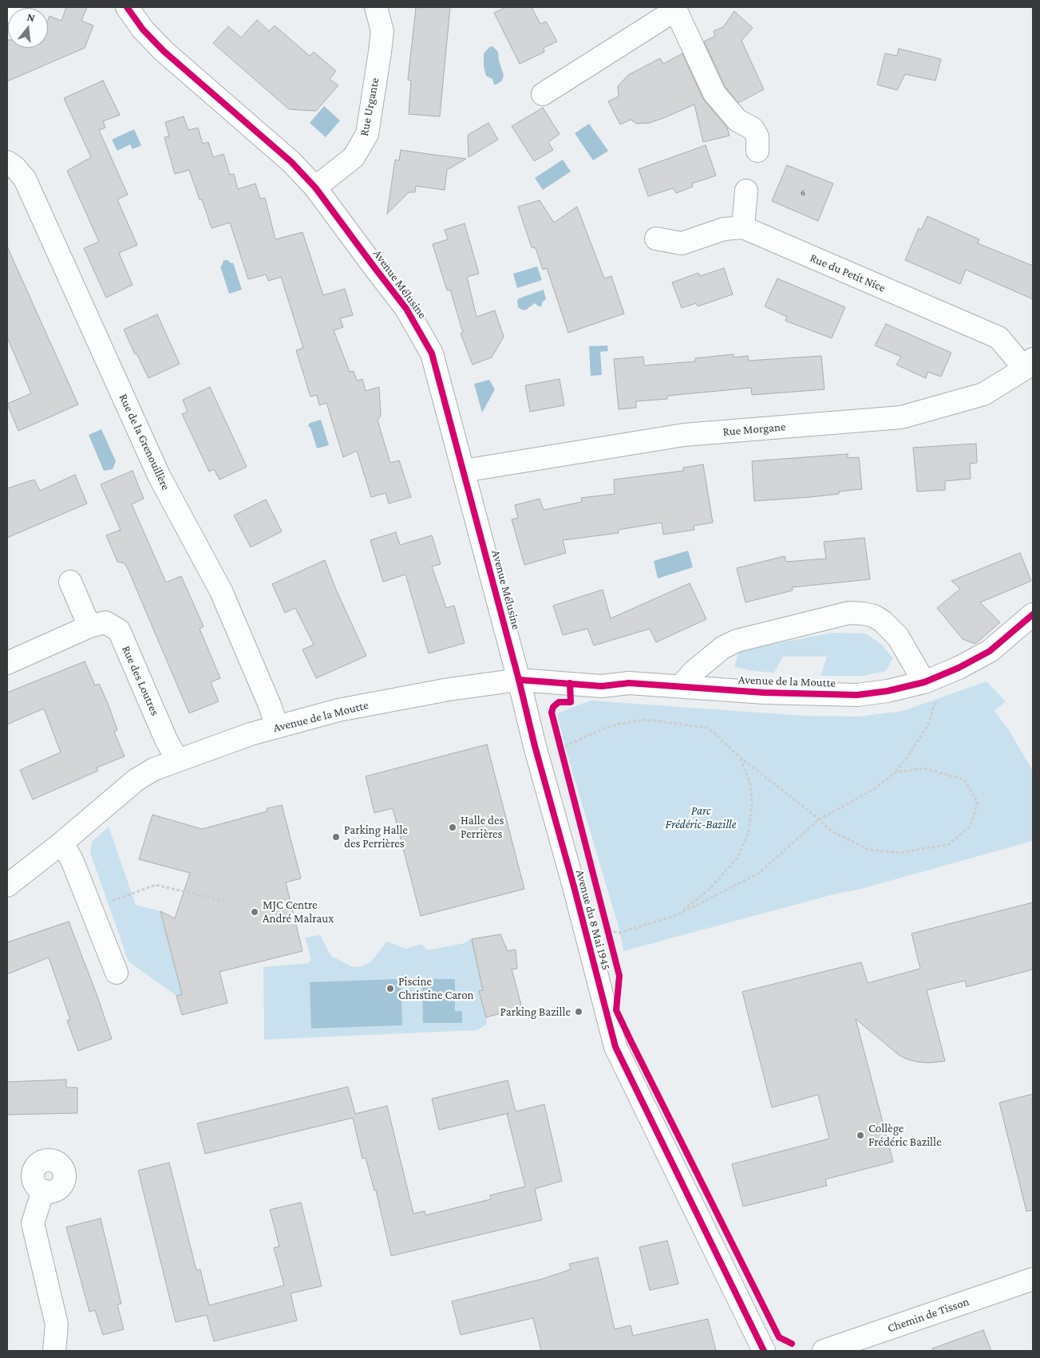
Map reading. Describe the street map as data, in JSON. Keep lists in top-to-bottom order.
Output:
{
  "streets": {
    "street": [
      "Rue Urgante",
      "Rue du Petit Nice",
      "Avenue Mélusine",
      "Rue Morgane",
      "Rue de la Grenouillère",
      "Rue des Loutres",
      "Avenue de la Moutte",
      "Avenue du 8 Mai 1945",
      "Chemin de Tisson"
    ]
  },
  "crossings": [
    ["Rue Urgante", "Avenue Mélusine"],
    ["Rue du Petit Nice", "Rue Morgane"],
    ["Avenue Mélusine", "Rue Morgane"],
    ["Avenue Mélusine", "Avenue de la Moutte"],
    ["Avenue Mélusine", "Avenue du 8 Mai 1945"],
    ["Rue de la Grenouillère", "Avenue de la Moutte"],
    ["Rue des Loutres", "Avenue de la Moutte"],
    ["Avenue de la Moutte", "Avenue du 8 Mai 1945"]
  ],
  "parks": ["Parc Frédéric-Bazille"],
  "places": [
    "Halle des Perrières",
    "Parking Halle des Perrières",
    "MJC Centre André Malraux",
    "Piscine Christine Caron",
    "Parking Bazille",
    "Collège Frédéric Bazille"
  ],
  "house_numbers": ["6"],
  "north": "top"
}
